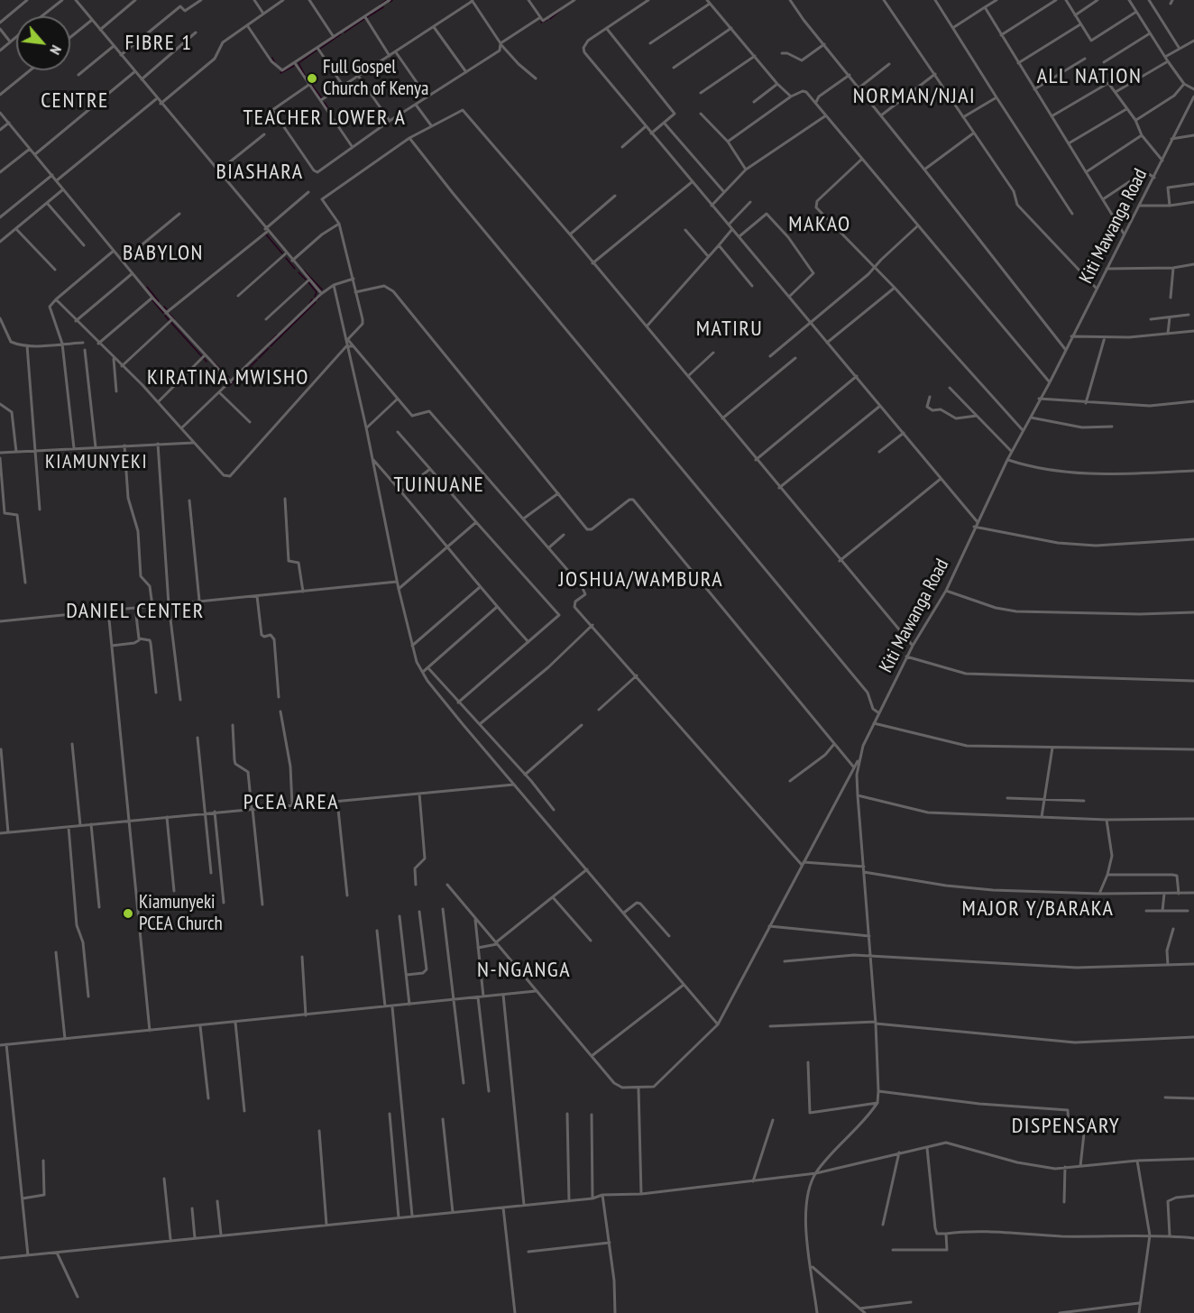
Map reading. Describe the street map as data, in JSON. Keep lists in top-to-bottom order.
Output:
{
  "streets": {
    "street": ["Kiti Mawanga Road"]
  },
  "districts": [
    "FIBRE 1",
    "ALL NATION",
    "NORMAN/NJAI",
    "CENTRE",
    "TEACHER LOWER A",
    "BIASHARA",
    "MAKAO",
    "BABYLON",
    "MATIRU",
    "KIRATINA MWISHO",
    "KIAMUNYEKI",
    "TUINUANE",
    "JOSHUA/WAMBURA",
    "DANIEL CENTER",
    "PCEA AREA",
    "MAJOR Y/BARAKA",
    "N-NGANGA",
    "DISPENSARY"
  ],
  "places": ["Full Gospel Church of Kenya", "Kiamunyeki PCEA Church"],
  "north": "bottom right"
}
